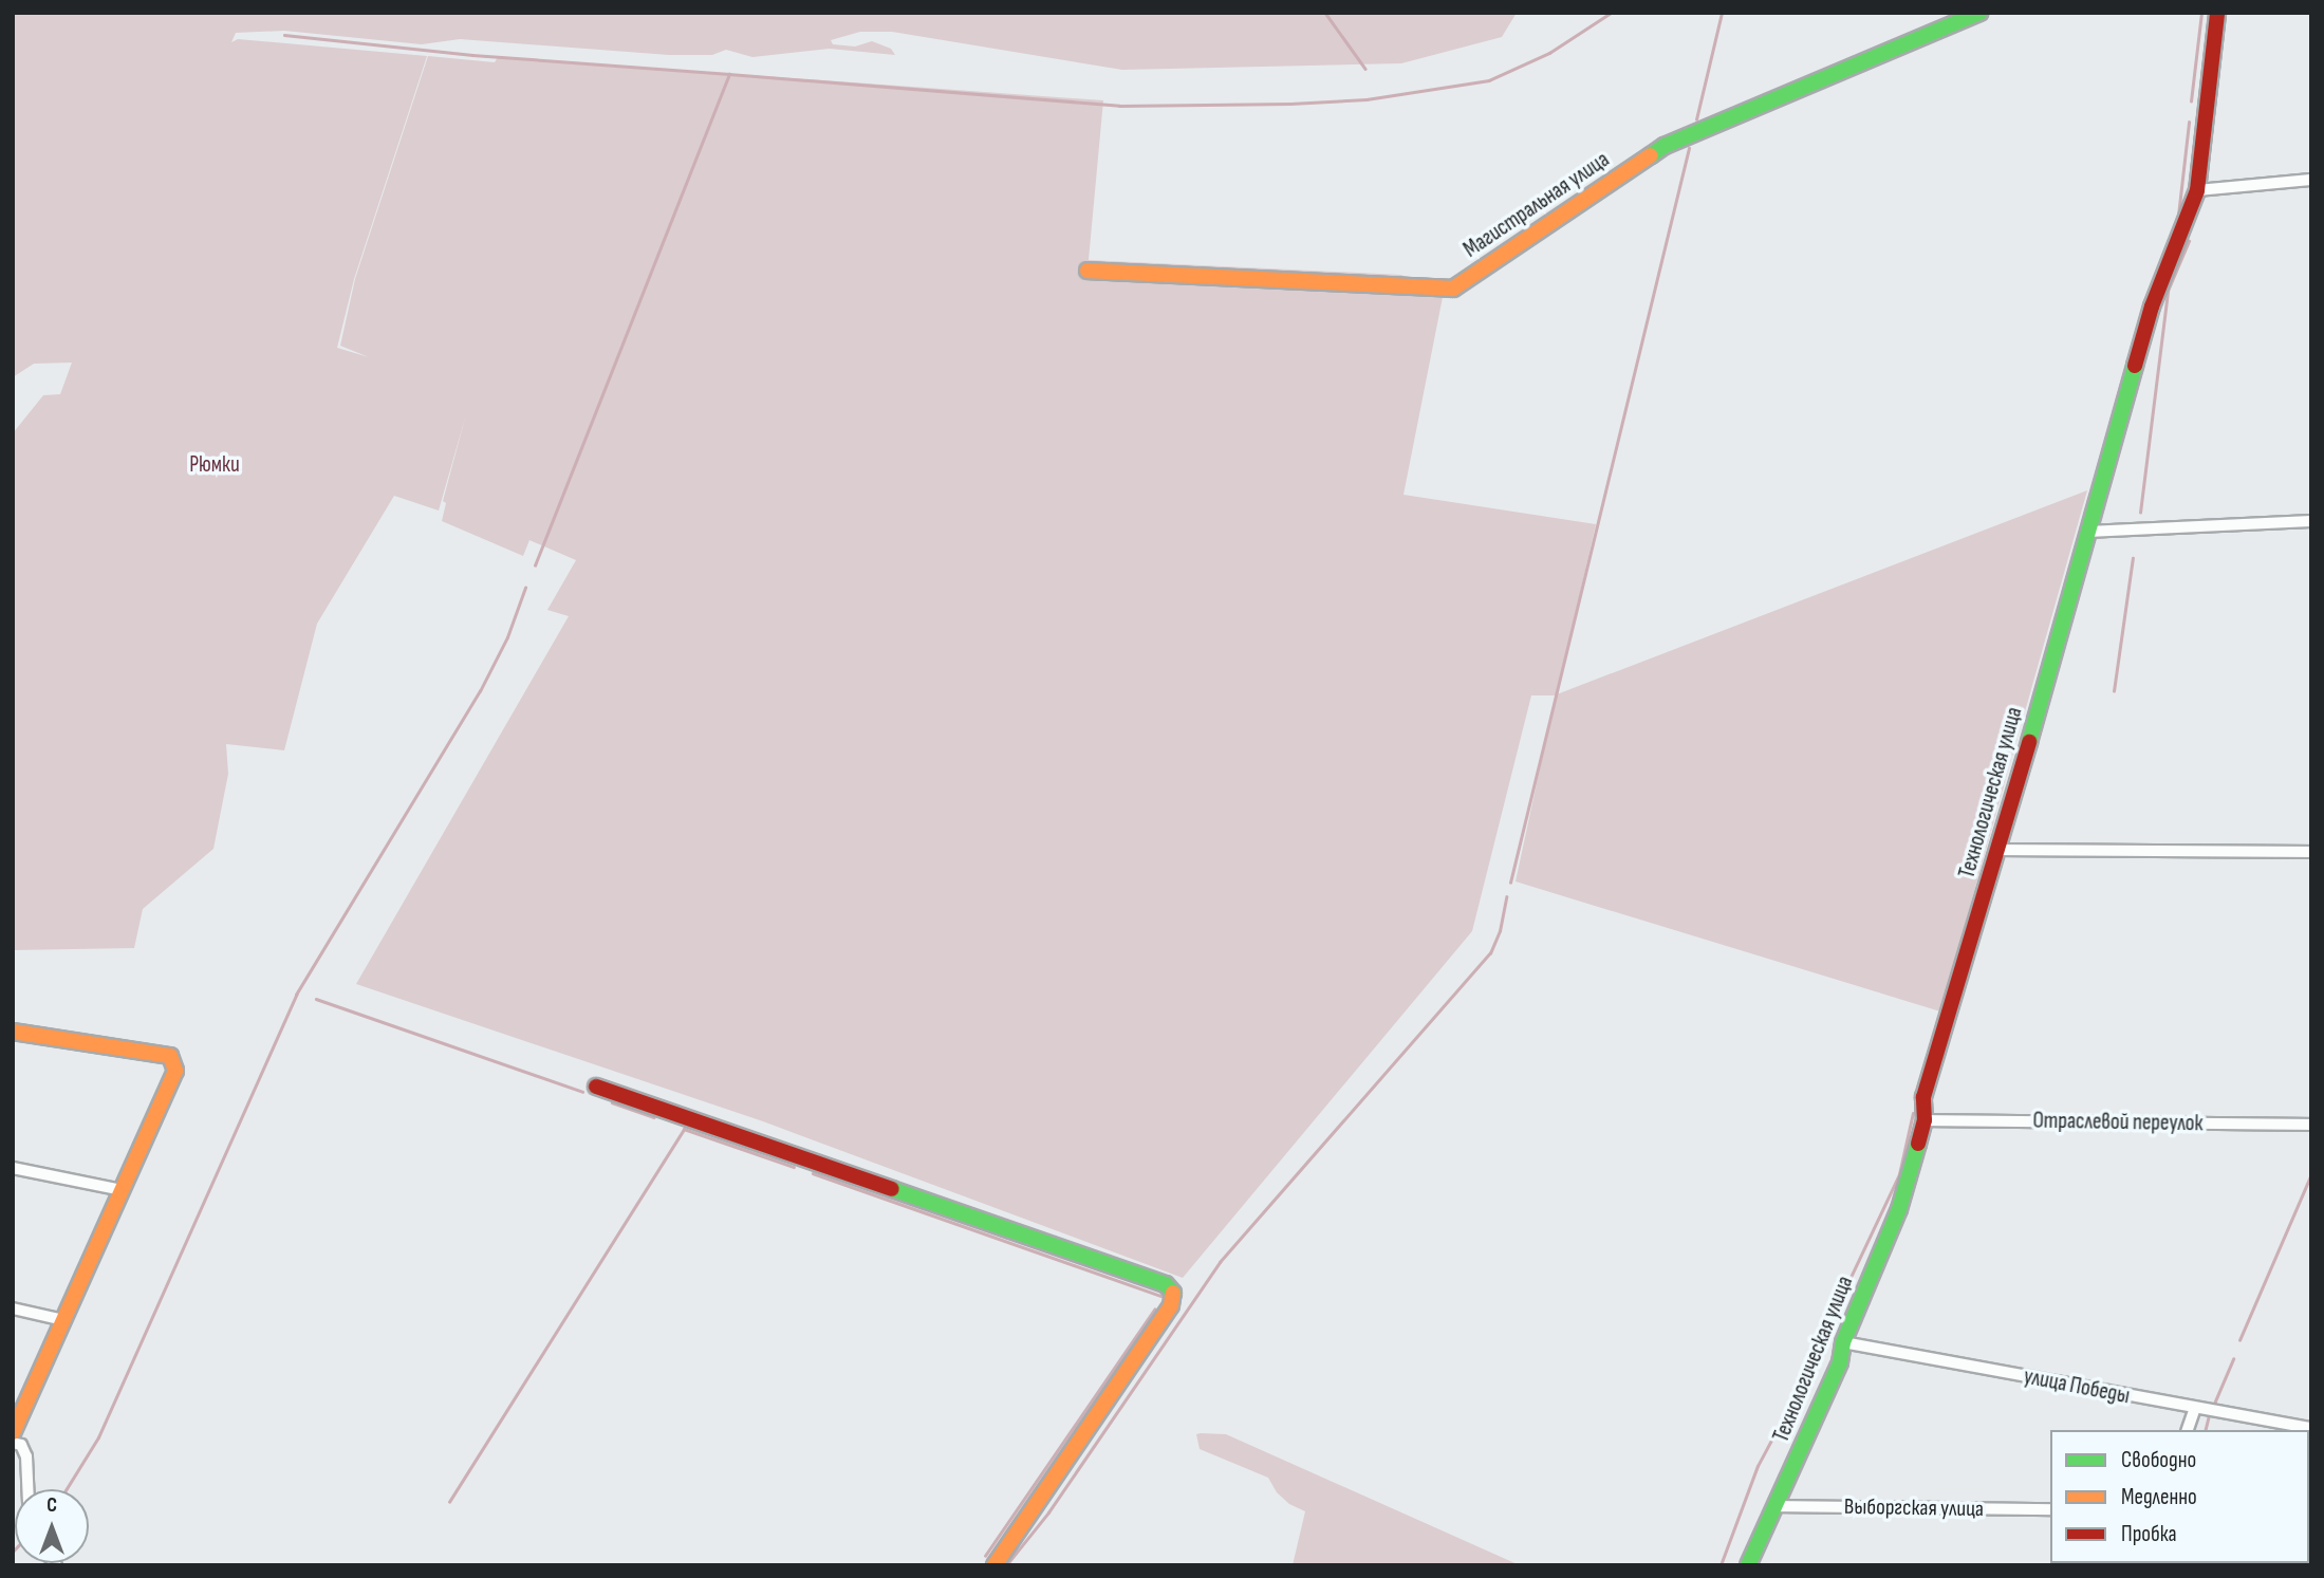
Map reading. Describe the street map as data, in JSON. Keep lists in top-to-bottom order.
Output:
{
  "streets": {
    "street": [
      "Магистральная улица",
      "Технологическая улица",
      "Отраслевой переулок",
      "улица Победы",
      "Выборгская улица"
    ]
  },
  "crossings": [
    ["Технологическая улица", "Отраслевой переулок"],
    ["Технологическая улица", "улица Победы"],
    ["Технологическая улица", "Выборгская улица"]
  ],
  "parks": ["Рюмки"],
  "legend": ["Свободно", "Медленно", "Пробка"],
  "north": "top"
}
